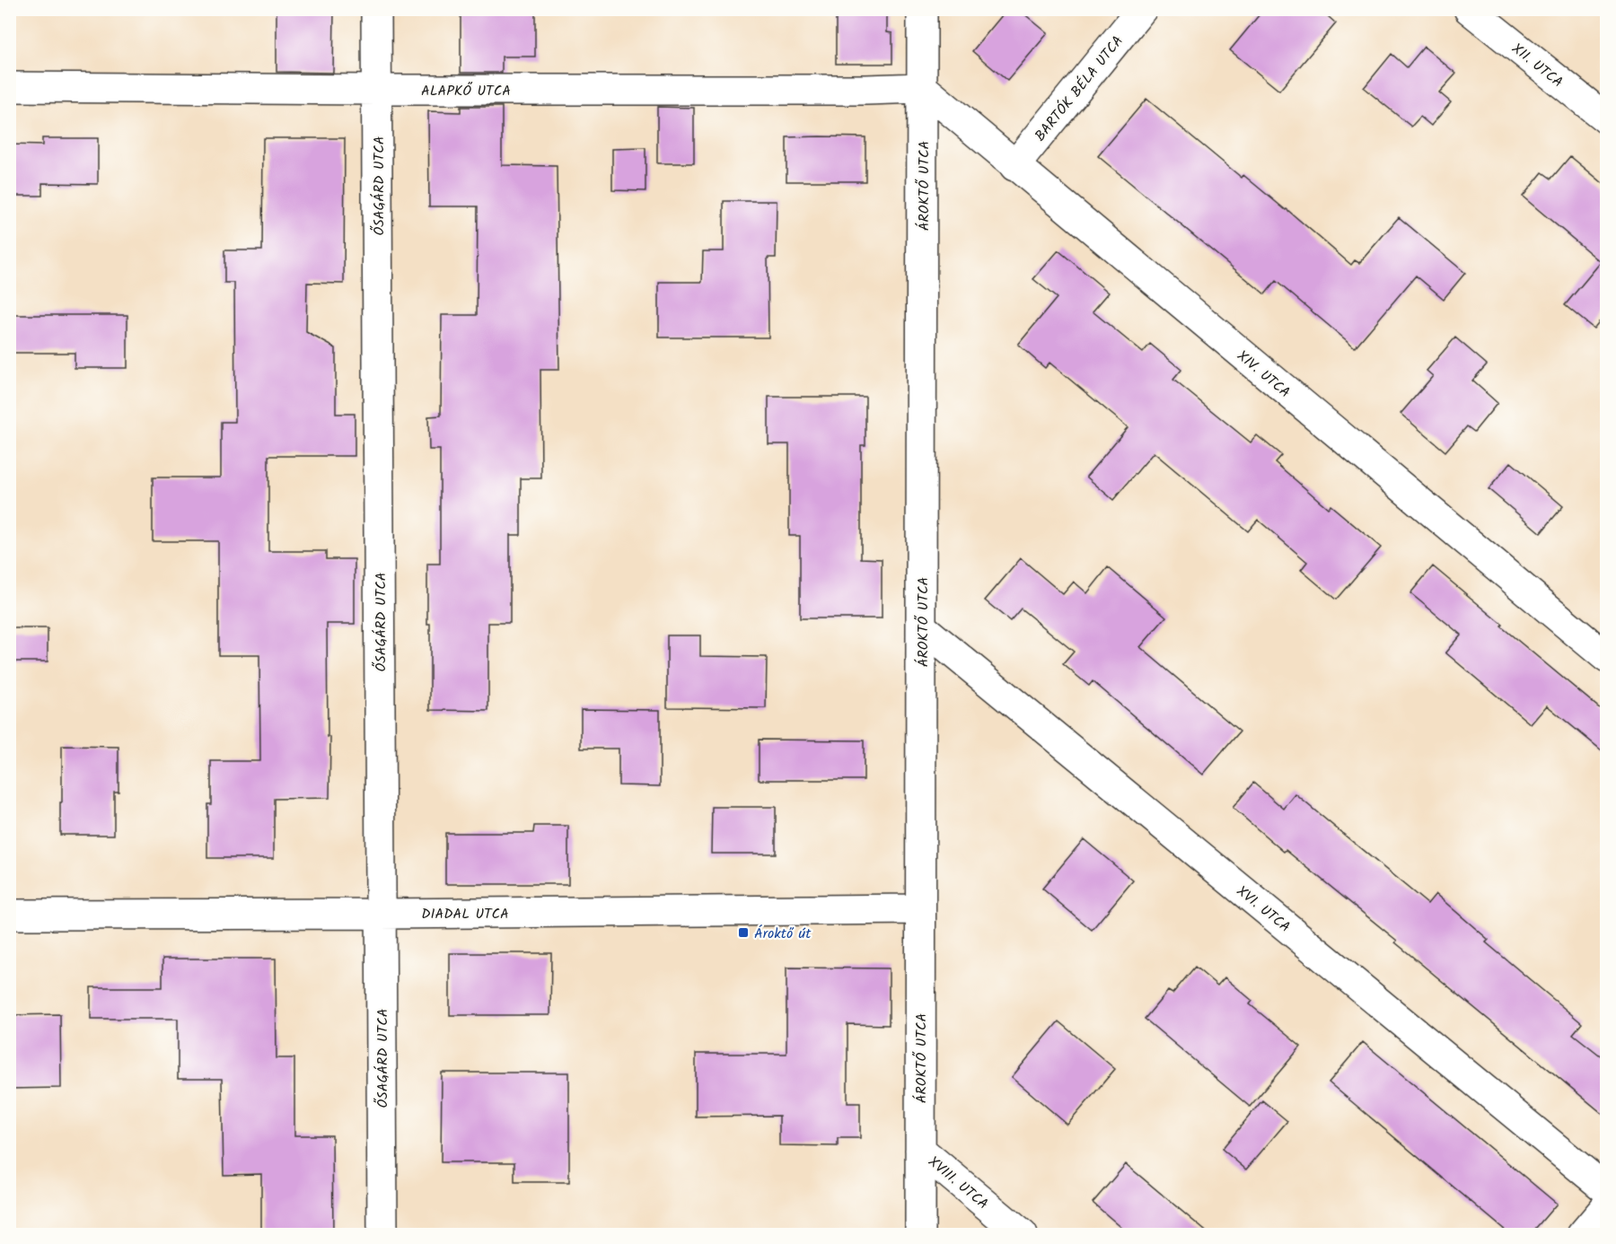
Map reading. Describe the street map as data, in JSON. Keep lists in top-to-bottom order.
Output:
{
  "streets": {
    "street": [
      "XII. UTCA",
      "BARTÓK BÉLA UTCA",
      "ALAPKŐ UTCA",
      "ŐSAGÁRD UTCA",
      "ÁROKTŐ UTCA",
      "XIV. UTCA",
      "XVI. UTCA",
      "DIADAL UTCA",
      "XVIII. UTCA"
    ]
  },
  "crossings": [
    ["BARTÓK BÉLA UTCA", "XIV. UTCA"],
    ["ALAPKŐ UTCA", "ŐSAGÁRD UTCA"],
    ["ALAPKŐ UTCA", "ÁROKTŐ UTCA"],
    ["ALAPKŐ UTCA", "XIV. UTCA"],
    ["ŐSAGÁRD UTCA", "DIADAL UTCA"],
    ["ÁROKTŐ UTCA", "XIV. UTCA"],
    ["ÁROKTŐ UTCA", "XVI. UTCA"],
    ["ÁROKTŐ UTCA", "DIADAL UTCA"],
    ["ÁROKTŐ UTCA", "XVIII. UTCA"]
  ],
  "places": {
    "transit": ["Ároktő út"]
  }
}
